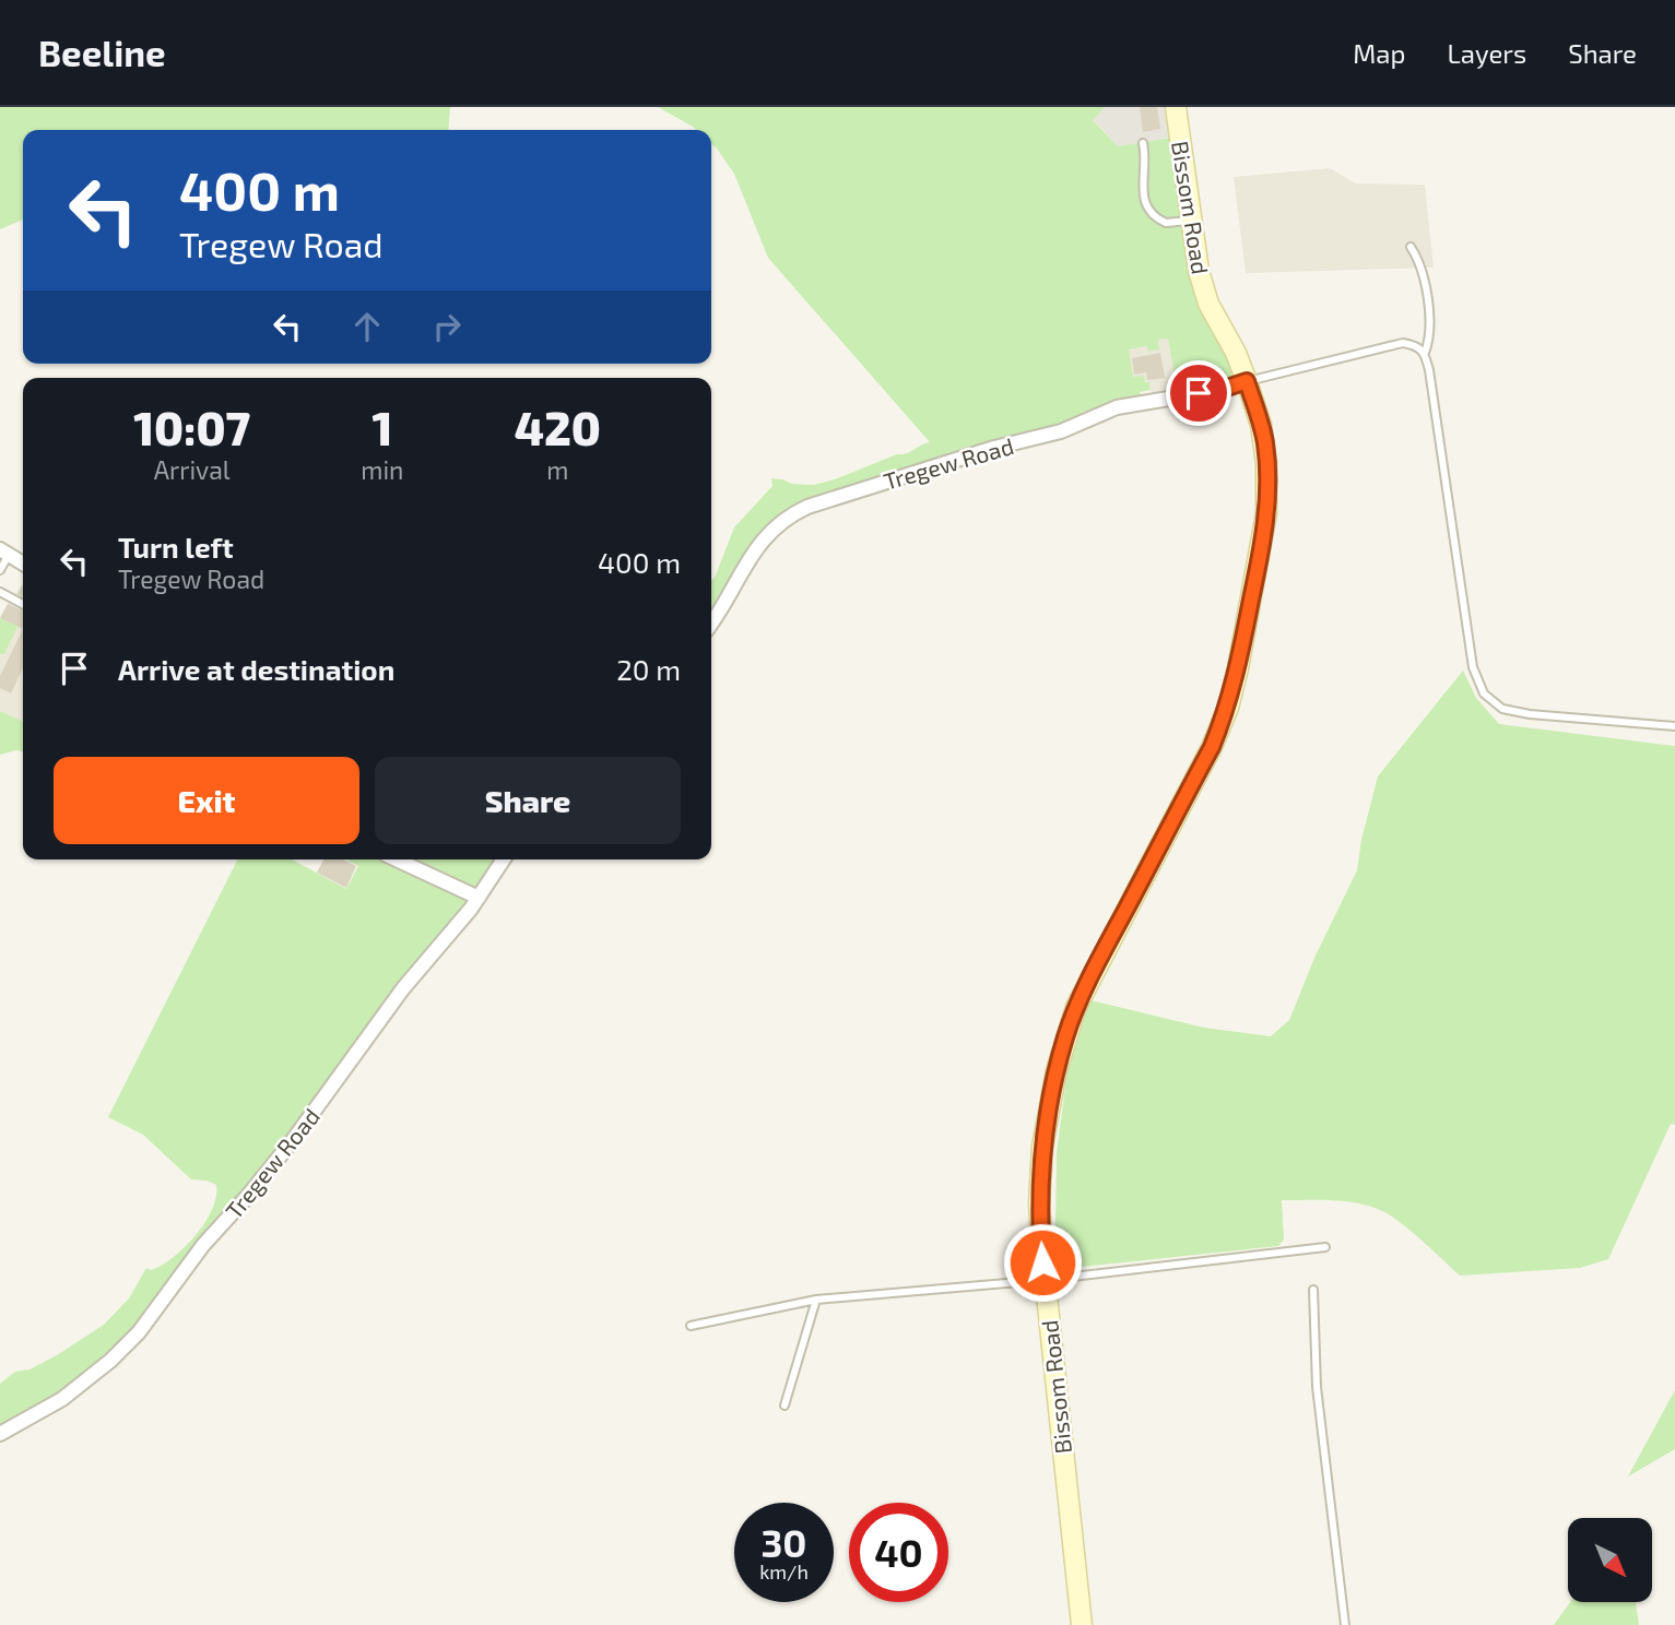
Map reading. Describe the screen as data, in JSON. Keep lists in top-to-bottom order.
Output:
{
  "streets": {
    "street": ["Bissom Road", "Tregew Road"]
  },
  "crossings": [
    ["Bissom Road", "Tregew Road"]
  ],
  "north": "bottom right",
  "page": {
    "header": "Beeline",
    "nav": ["Map", "Layers", "Share"],
    "turn": ["400 m", "Tregew Road"],
    "eta": [
      "10:07",
      "Arrival",
      "1",
      "min",
      "420",
      "m"
    ],
    "list": [
      {
        "name": "Turn left",
        "note": "Tregew Road",
        "value": "400 m"
      },
      {
        "name": "Arrive at destination",
        "value": "20 m"
      }
    ],
    "buttons": ["Exit", "Share"],
    "speed": "30 km/h",
    "limit": "40"
  }
}
